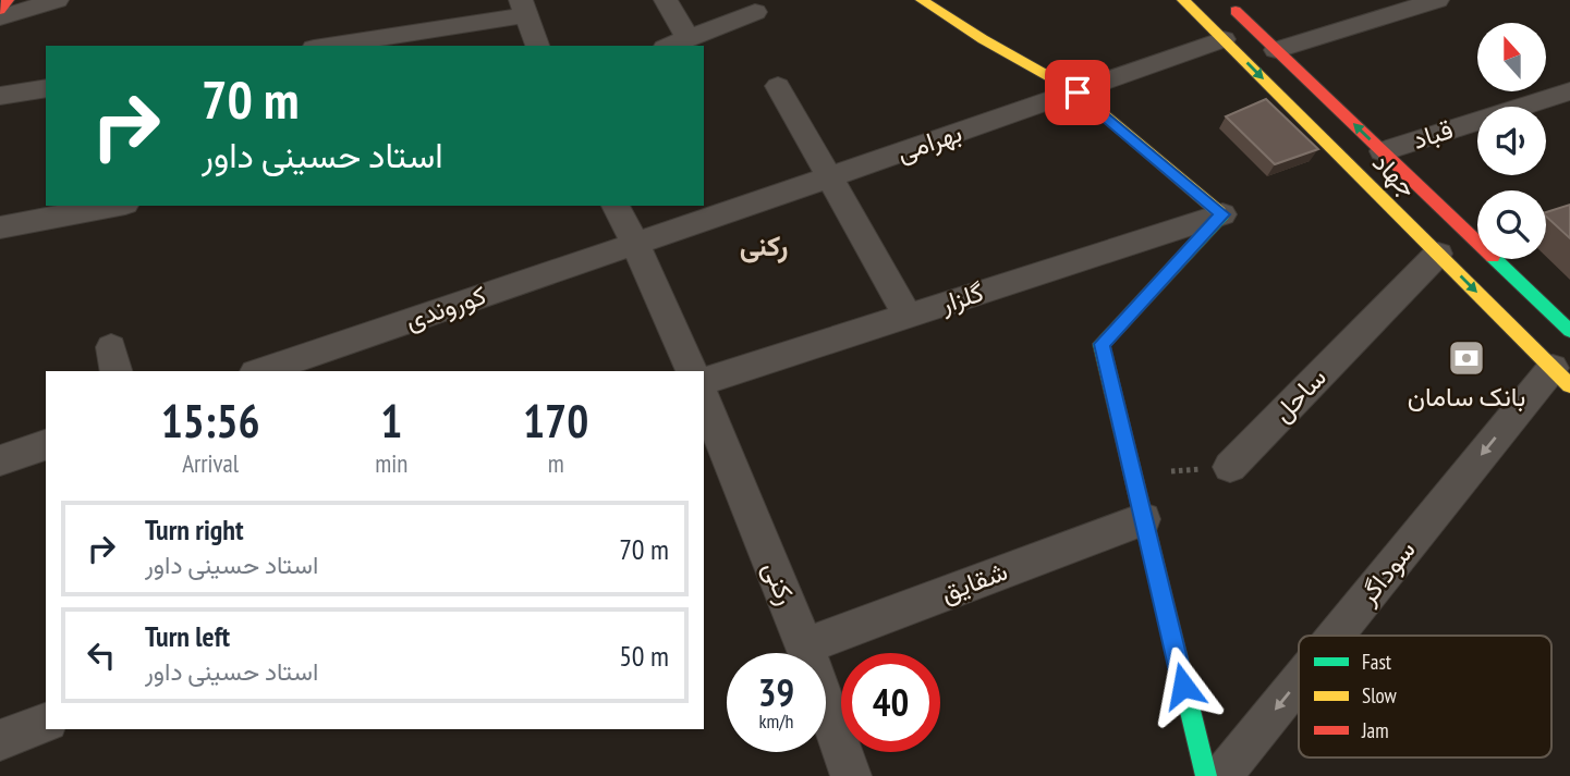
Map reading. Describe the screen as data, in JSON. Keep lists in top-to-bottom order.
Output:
{
  "streets": {
    "main road": ["جهاد"],
    "street": [
      "قباد",
      "بهرامی",
      "گلزار",
      "کوروندی",
      "ساحل",
      "سوداگر",
      "شقایق",
      "رکنی"
    ]
  },
  "crossings": [
    ["قباد", "جهاد"],
    ["بهرامی", "جهاد"],
    ["بهرامی", "کوروندی"],
    ["جهاد", "ساحل"],
    ["جهاد", "سوداگر"],
    ["شقایق", "رکنی"]
  ],
  "one_way": ["سوداگر"],
  "districts": ["رکنی"],
  "places": {
    "bank": ["بانک سامان"]
  },
  "legend": ["Fast", "Slow", "Jam"],
  "north": "top",
  "page": {
    "turn": ["70 m", "استاد حسینی داور"],
    "eta": [
      "15:56",
      "Arrival",
      "1",
      "min",
      "170",
      "m"
    ],
    "list": [
      {
        "name": "Turn right",
        "note": "استاد حسینی داور",
        "value": "70 m"
      },
      {
        "name": "Turn left",
        "note": "استاد حسینی داور",
        "value": "50 m"
      }
    ],
    "speed": "39 km/h",
    "limit": "40"
  }
}
